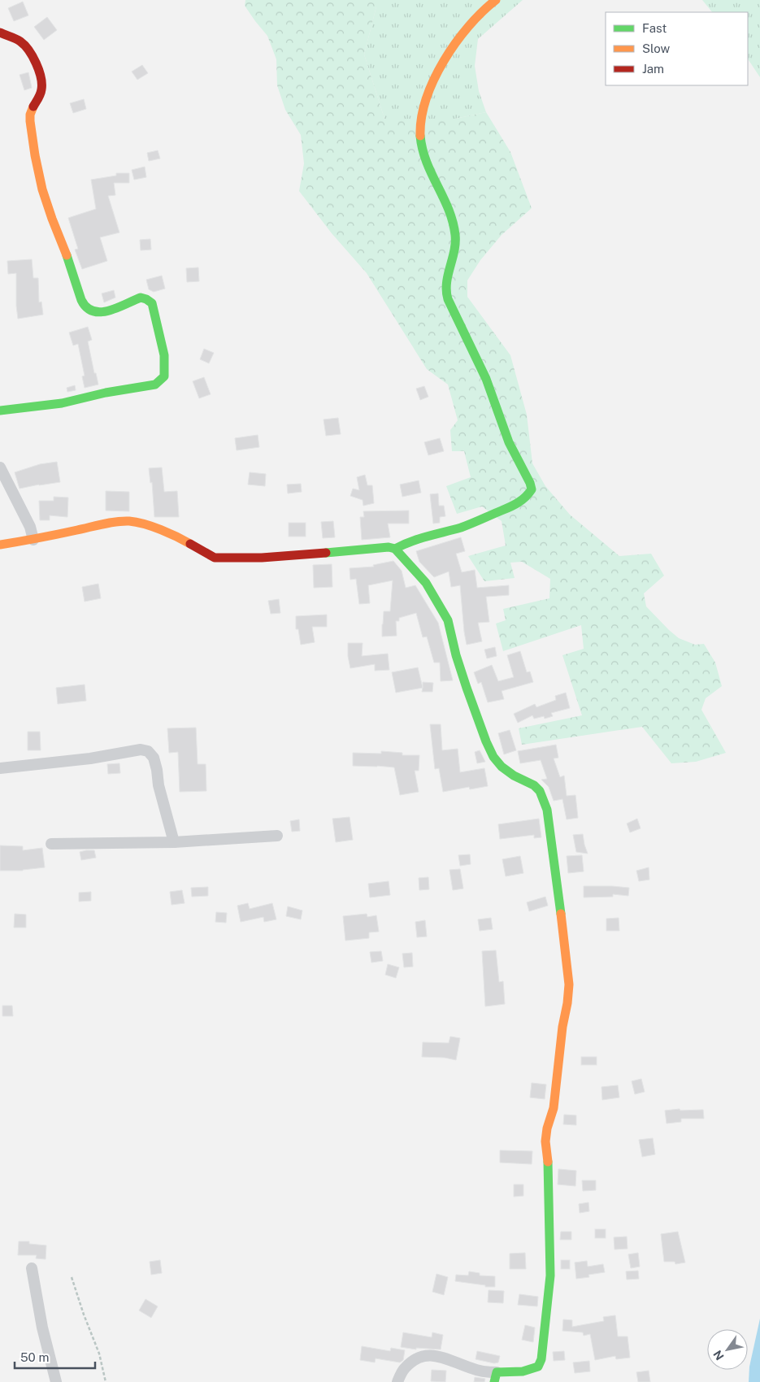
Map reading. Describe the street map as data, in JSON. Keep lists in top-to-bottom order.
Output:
{
  "legend": ["Fast", "Slow", "Jam"],
  "scale_bar": "50 m",
  "north": "bottom left"
}
